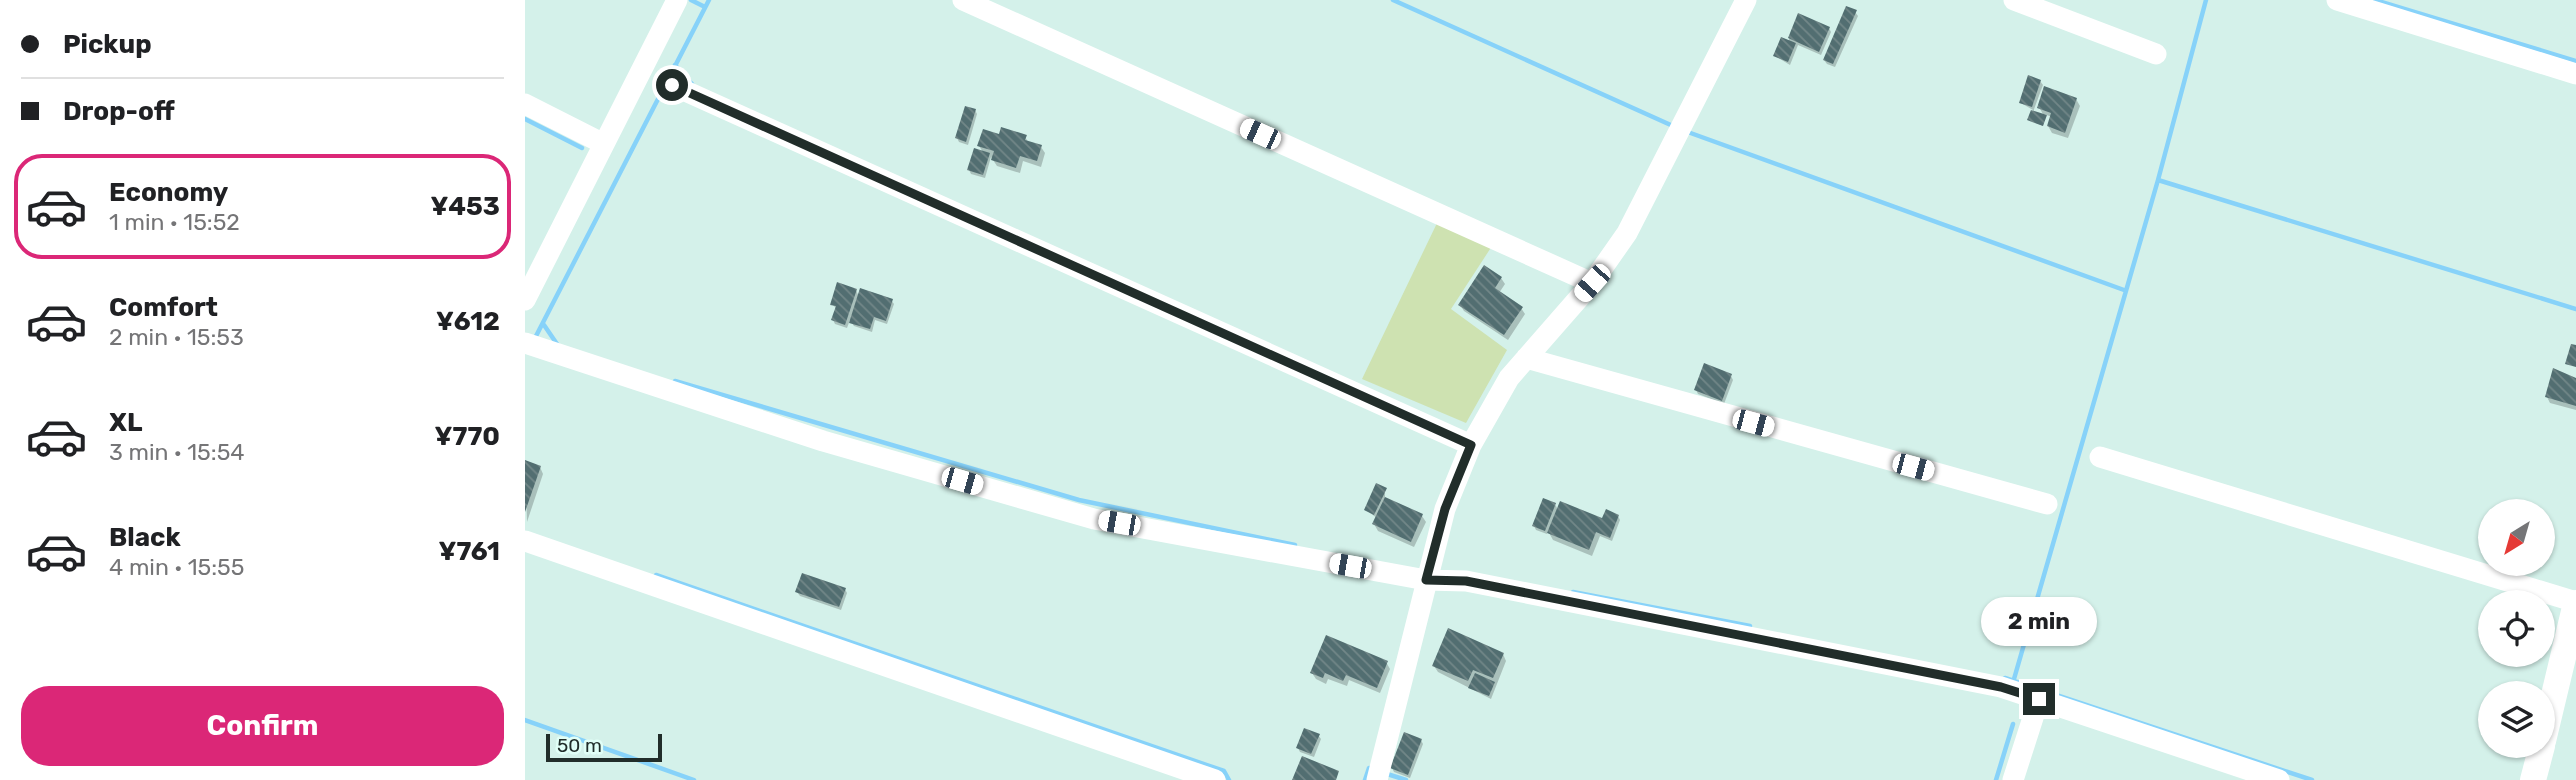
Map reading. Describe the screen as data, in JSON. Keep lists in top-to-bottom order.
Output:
{
  "scale_bar": "50 m",
  "north": "bottom left",
  "page": {
    "banner": ["Pickup", "Drop-off"],
    "list": [
      {
        "name": "Economy",
        "note": "1 min · 15:52",
        "value": "¥453"
      },
      {
        "name": "Comfort",
        "note": "2 min · 15:53",
        "value": "¥612"
      },
      {
        "name": "XL",
        "note": "3 min · 15:54",
        "value": "¥770"
      },
      {
        "name": "Black",
        "note": "4 min · 15:55",
        "value": "¥761"
      }
    ],
    "bubble": "2 min",
    "buttons": "Confirm",
    "scale": "50 m"
  }
}
